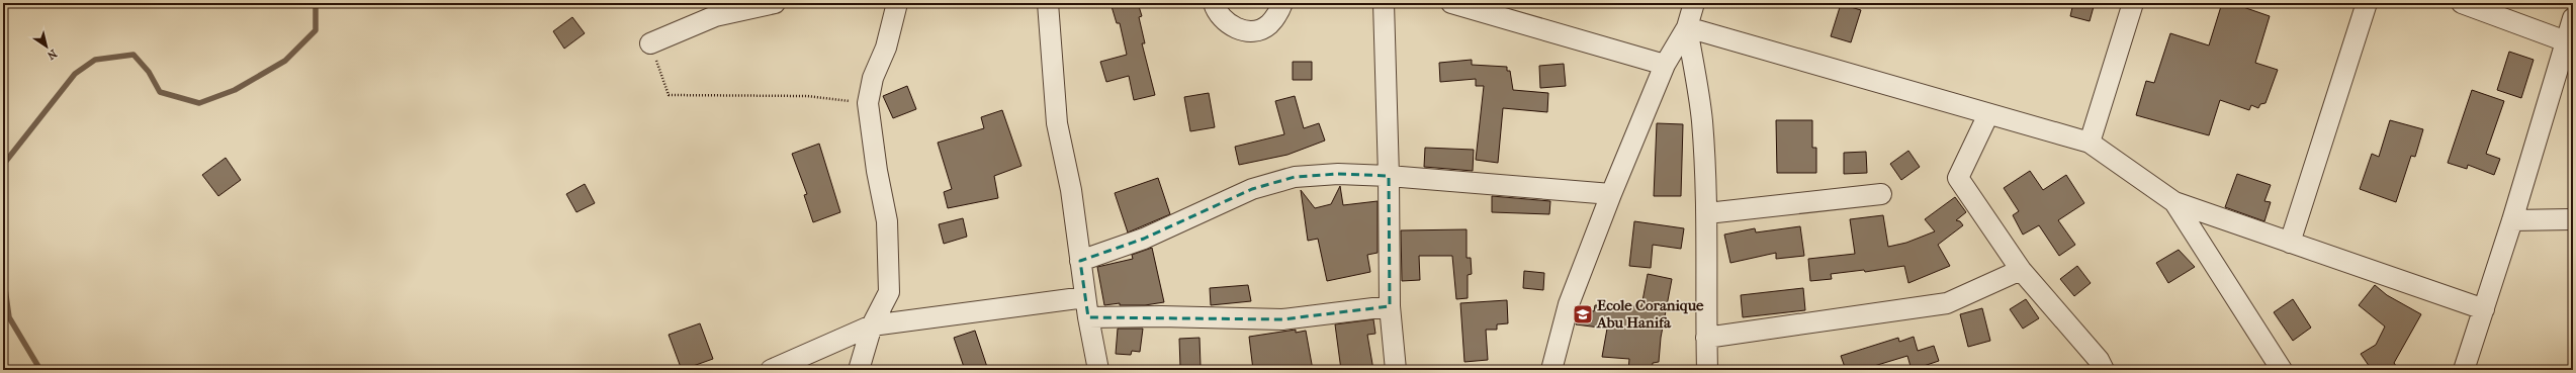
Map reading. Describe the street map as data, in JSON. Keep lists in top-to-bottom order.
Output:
{
  "places": {
    "school or university": ["Ecole Coranique Abu Hanifa"]
  },
  "north": "bottom right"
}
